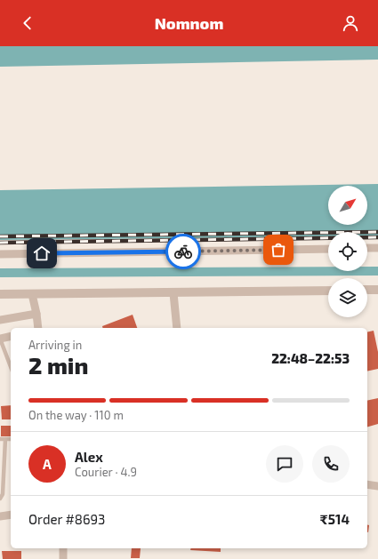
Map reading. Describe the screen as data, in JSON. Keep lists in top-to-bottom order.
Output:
{
  "north": "top right",
  "page": {
    "header": "Nomnom",
    "heading": ["2 min", "Arriving in", "22:48–22:53"],
    "panel": [
      "Alex",
      "Courier · 4.9",
      "Order #8693",
      "₹514"
    ],
    "bar": "On the way · 110 m",
    "round": "A"
  }
}
